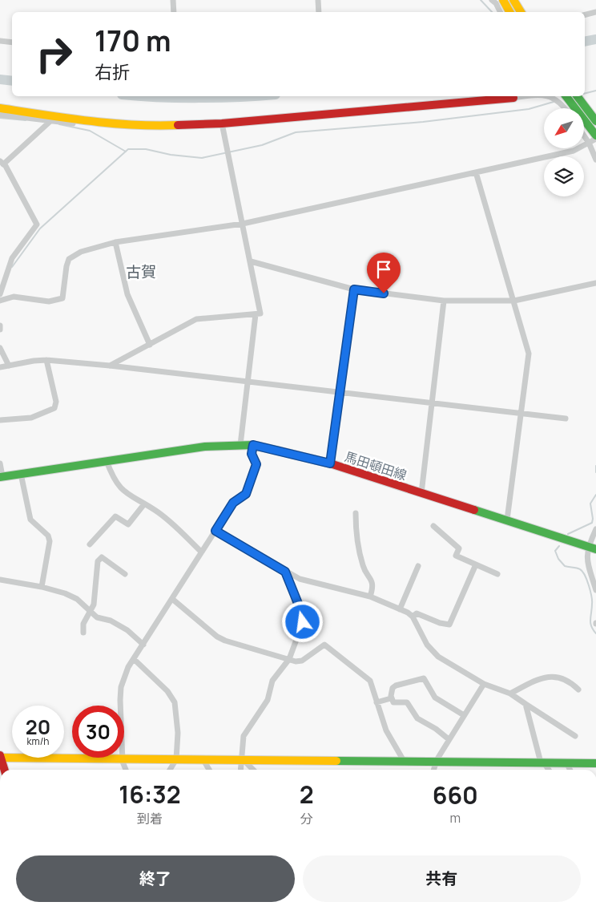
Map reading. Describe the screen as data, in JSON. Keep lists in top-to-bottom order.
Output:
{
  "streets": {
    "main road": ["馬田頓田線"]
  },
  "districts": ["古賀"],
  "north": "bottom left",
  "page": {
    "turn": ["170 m", "右折"],
    "speed": "20 km/h",
    "limit": "30",
    "eta": [
      "16:32",
      "到着",
      "2",
      "分",
      "660",
      "m"
    ],
    "buttons": ["終了", "共有"]
  }
}
